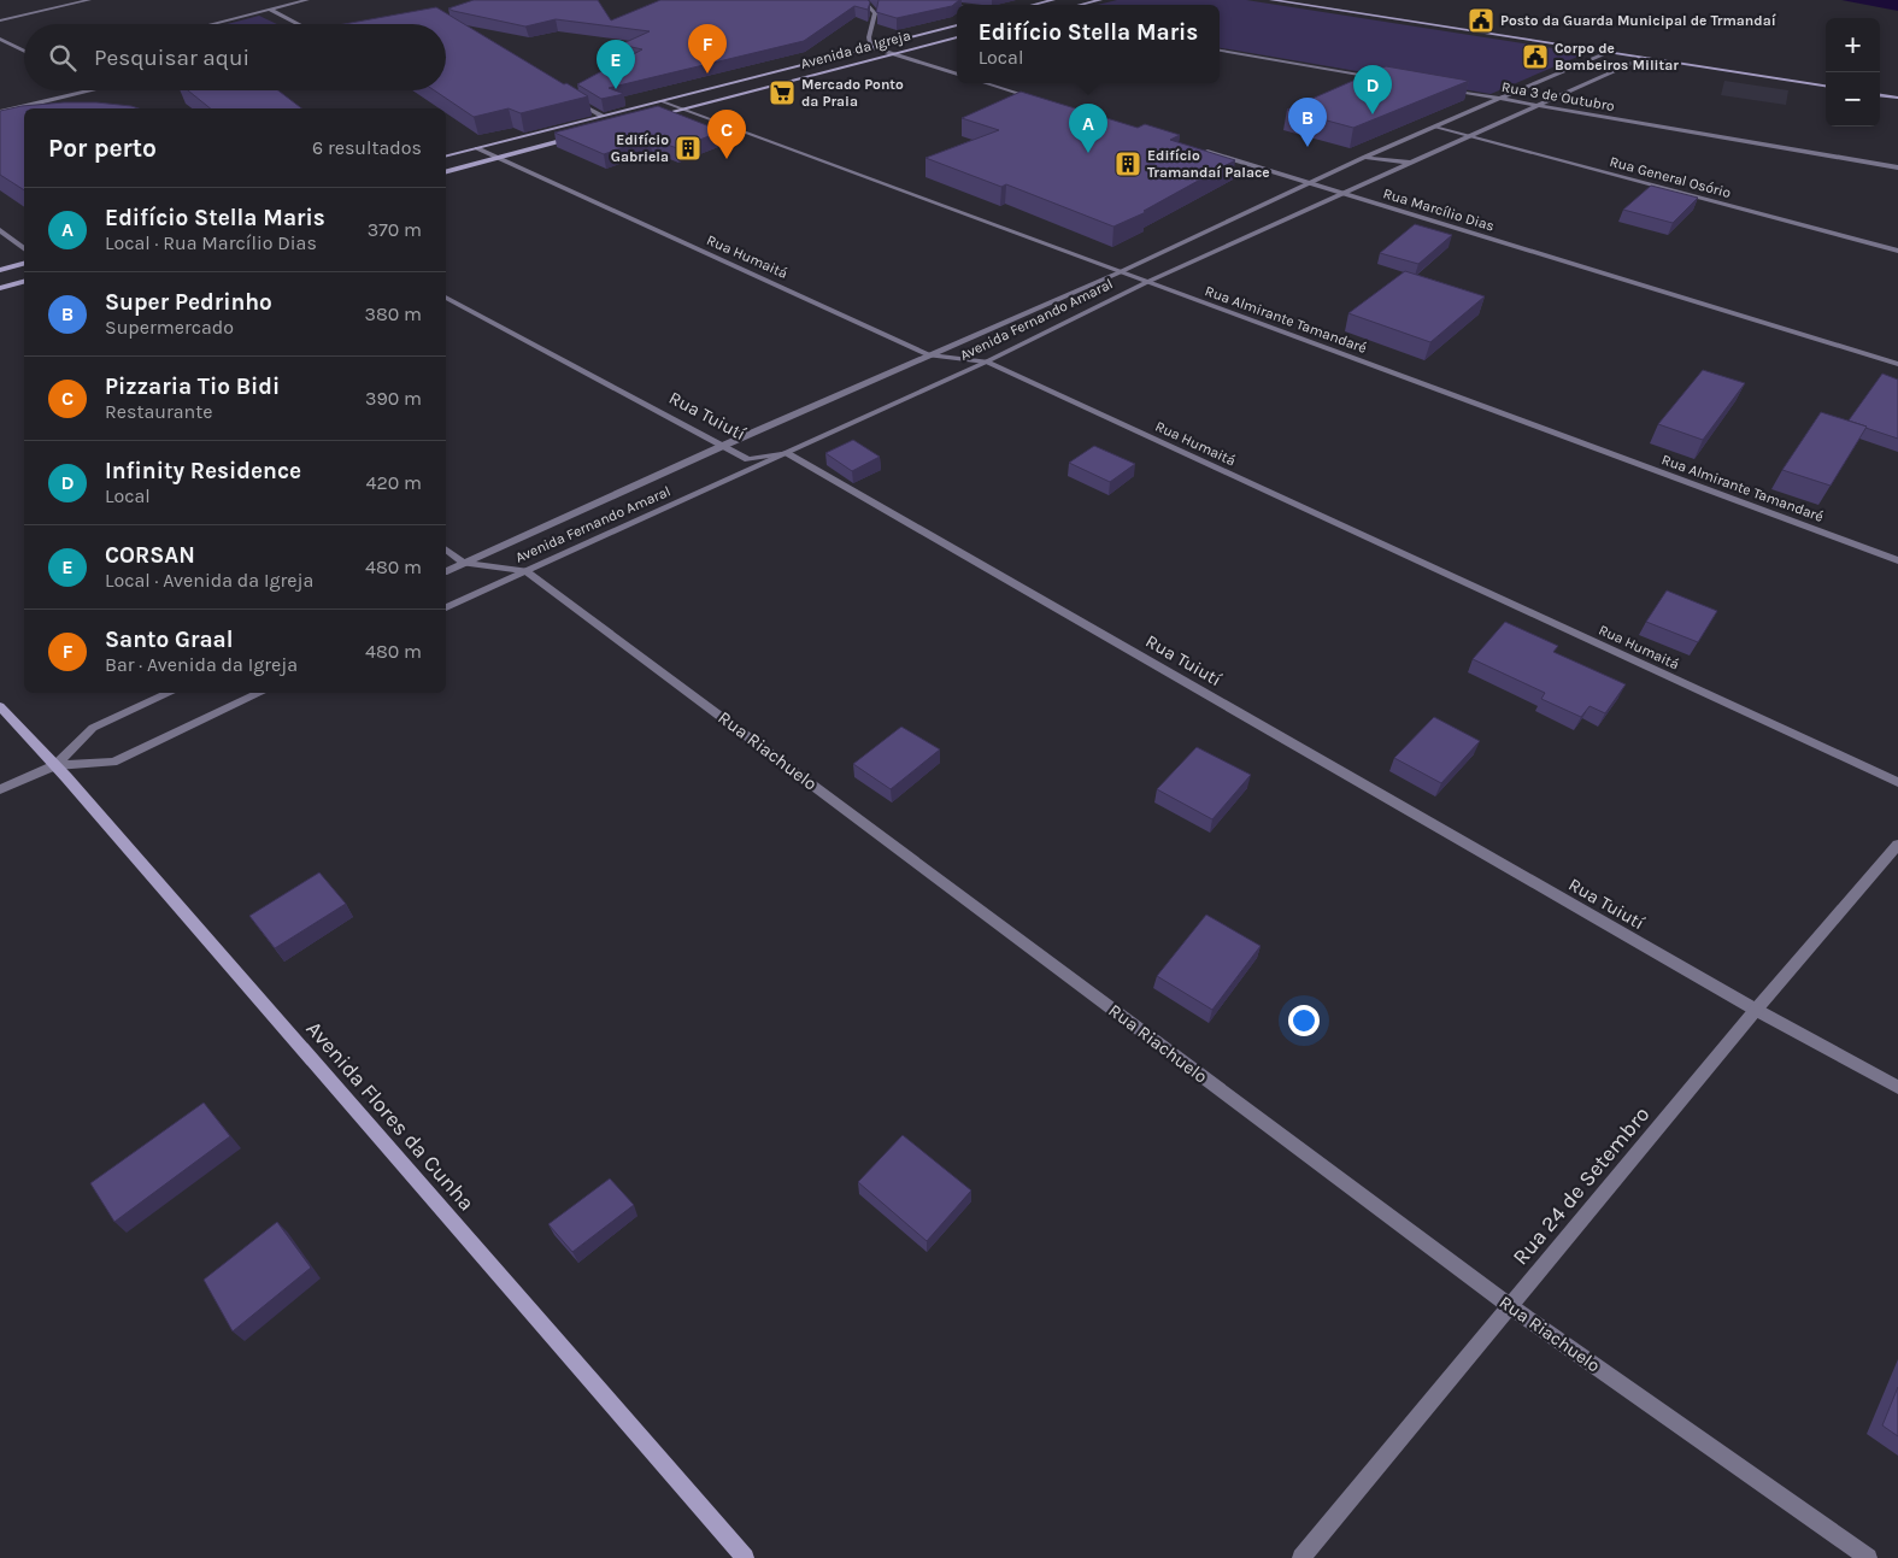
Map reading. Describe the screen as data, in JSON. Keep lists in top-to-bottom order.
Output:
{
  "streets": {
    "main road": ["Avenida da Igreja", "Avenida Flores da Cunha"],
    "street": [
      "Rua 3 de Outubro",
      "Rua General Osório",
      "Rua Marcílio Dias",
      "Rua Humaitá",
      "Avenida Fernando Amaral",
      "Rua Almirante Tamandaré",
      "Rua Tuiutí",
      "Rua Riachuelo",
      "Rua 24 de Setembro"
    ]
  },
  "crossings": [
    ["Avenida da Igreja", "Rua Humaitá"],
    ["Avenida da Igreja", "Rua Almirante Tamandaré"],
    ["Rua 3 de Outubro", "Avenida Fernando Amaral"],
    ["Rua General Osório", "Avenida Fernando Amaral"],
    ["Rua Marcílio Dias", "Avenida Fernando Amaral"],
    ["Rua Humaitá", "Avenida Fernando Amaral"],
    ["Avenida Fernando Amaral", "Rua Almirante Tamandaré"],
    ["Avenida Fernando Amaral", "Rua Tuiutí"],
    ["Avenida Fernando Amaral", "Rua Riachuelo"],
    ["Rua Tuiutí", "Rua 24 de Setembro"],
    ["Rua Riachuelo", "Rua 24 de Setembro"]
  ],
  "places": {
    "public building": ["Posto da Guarda Municipal de Trmandaí", "Corpo de Bombeiros Militar"],
    "supermarket": ["Mercado Ponto da Praia"],
    "building": ["Edifício Gabriela", "Edifício Tramandaí Palace"]
  },
  "page": {
    "popup": ["Edifício Stella Maris", "Local"],
    "map_buttons": ["+", "−"],
    "pins": [
      "F",
      "E",
      "D",
      "B",
      "A",
      "C"
    ],
    "search": "Pesquisar aqui",
    "heading": ["Por perto", "6 resultados"],
    "list": [
      {
        "mark": "A",
        "name": "Edifício Stella Maris",
        "note": "Local · Rua Marcílio Dias",
        "value": "370 m"
      },
      {
        "mark": "B",
        "name": "Super Pedrinho",
        "note": "Supermercado",
        "value": "380 m"
      },
      {
        "mark": "C",
        "name": "Pizzaria Tio Bidi",
        "note": "Restaurante",
        "value": "390 m"
      },
      {
        "mark": "D",
        "name": "Infinity Residence",
        "note": "Local",
        "value": "420 m"
      },
      {
        "mark": "E",
        "name": "CORSAN",
        "note": "Local · Avenida da Igreja",
        "value": "480 m"
      },
      {
        "mark": "F",
        "name": "Santo Graal",
        "note": "Bar · Avenida da Igreja",
        "value": "480 m"
      }
    ]
  }
}
